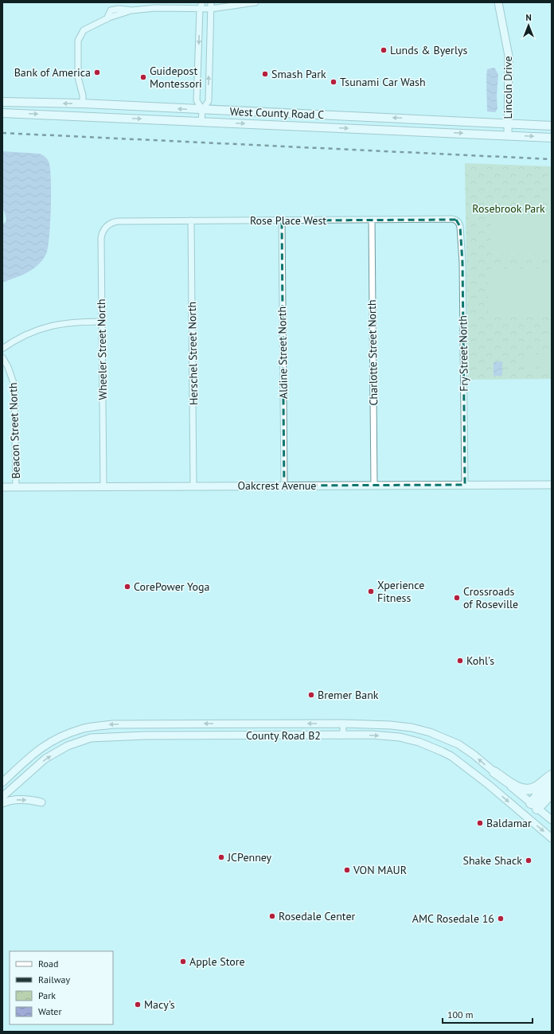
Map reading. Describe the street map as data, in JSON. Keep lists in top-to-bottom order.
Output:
{
  "streets": {
    "main road": ["West County Road C"],
    "street": [
      "Lincoln Drive",
      "Rose Place West",
      "Wheeler Street North",
      "Aldine Street North",
      "Charlotte Street North",
      "Herschel Street North",
      "Fry Street North",
      "Beacon Street North",
      "Oakcrest Avenue",
      "County Road B2"
    ]
  },
  "crossings": [
    ["Lincoln Drive", "West County Road C"],
    ["Rose Place West", "Wheeler Street North"],
    ["Rose Place West", "Aldine Street North"],
    ["Rose Place West", "Charlotte Street North"],
    ["Rose Place West", "Herschel Street North"],
    ["Rose Place West", "Fry Street North"],
    ["Wheeler Street North", "Oakcrest Avenue"],
    ["Aldine Street North", "Oakcrest Avenue"],
    ["Charlotte Street North", "Oakcrest Avenue"],
    ["Herschel Street North", "Oakcrest Avenue"],
    ["Fry Street North", "Oakcrest Avenue"],
    ["Beacon Street North", "Oakcrest Avenue"]
  ],
  "parks": ["Rosebrook Park"],
  "places": [
    "Lunds & Byerlys",
    "Bank of America",
    "Smash Park",
    "Guidepost Montessori",
    "Tsunami Car Wash",
    "CorePower Yoga",
    "Xperience Fitness",
    "Crossroads of Roseville",
    "Kohl's",
    "Bremer Bank",
    "Baldamar",
    "JCPenney",
    "Shake Shack",
    "VON MAUR",
    "Rosedale Center",
    "AMC Rosedale 16",
    "Apple Store",
    "Macy's"
  ],
  "legend": [
    "Road",
    "Railway",
    "Park",
    "Water"
  ],
  "scale_bar": "100 m",
  "north": "top"
}
